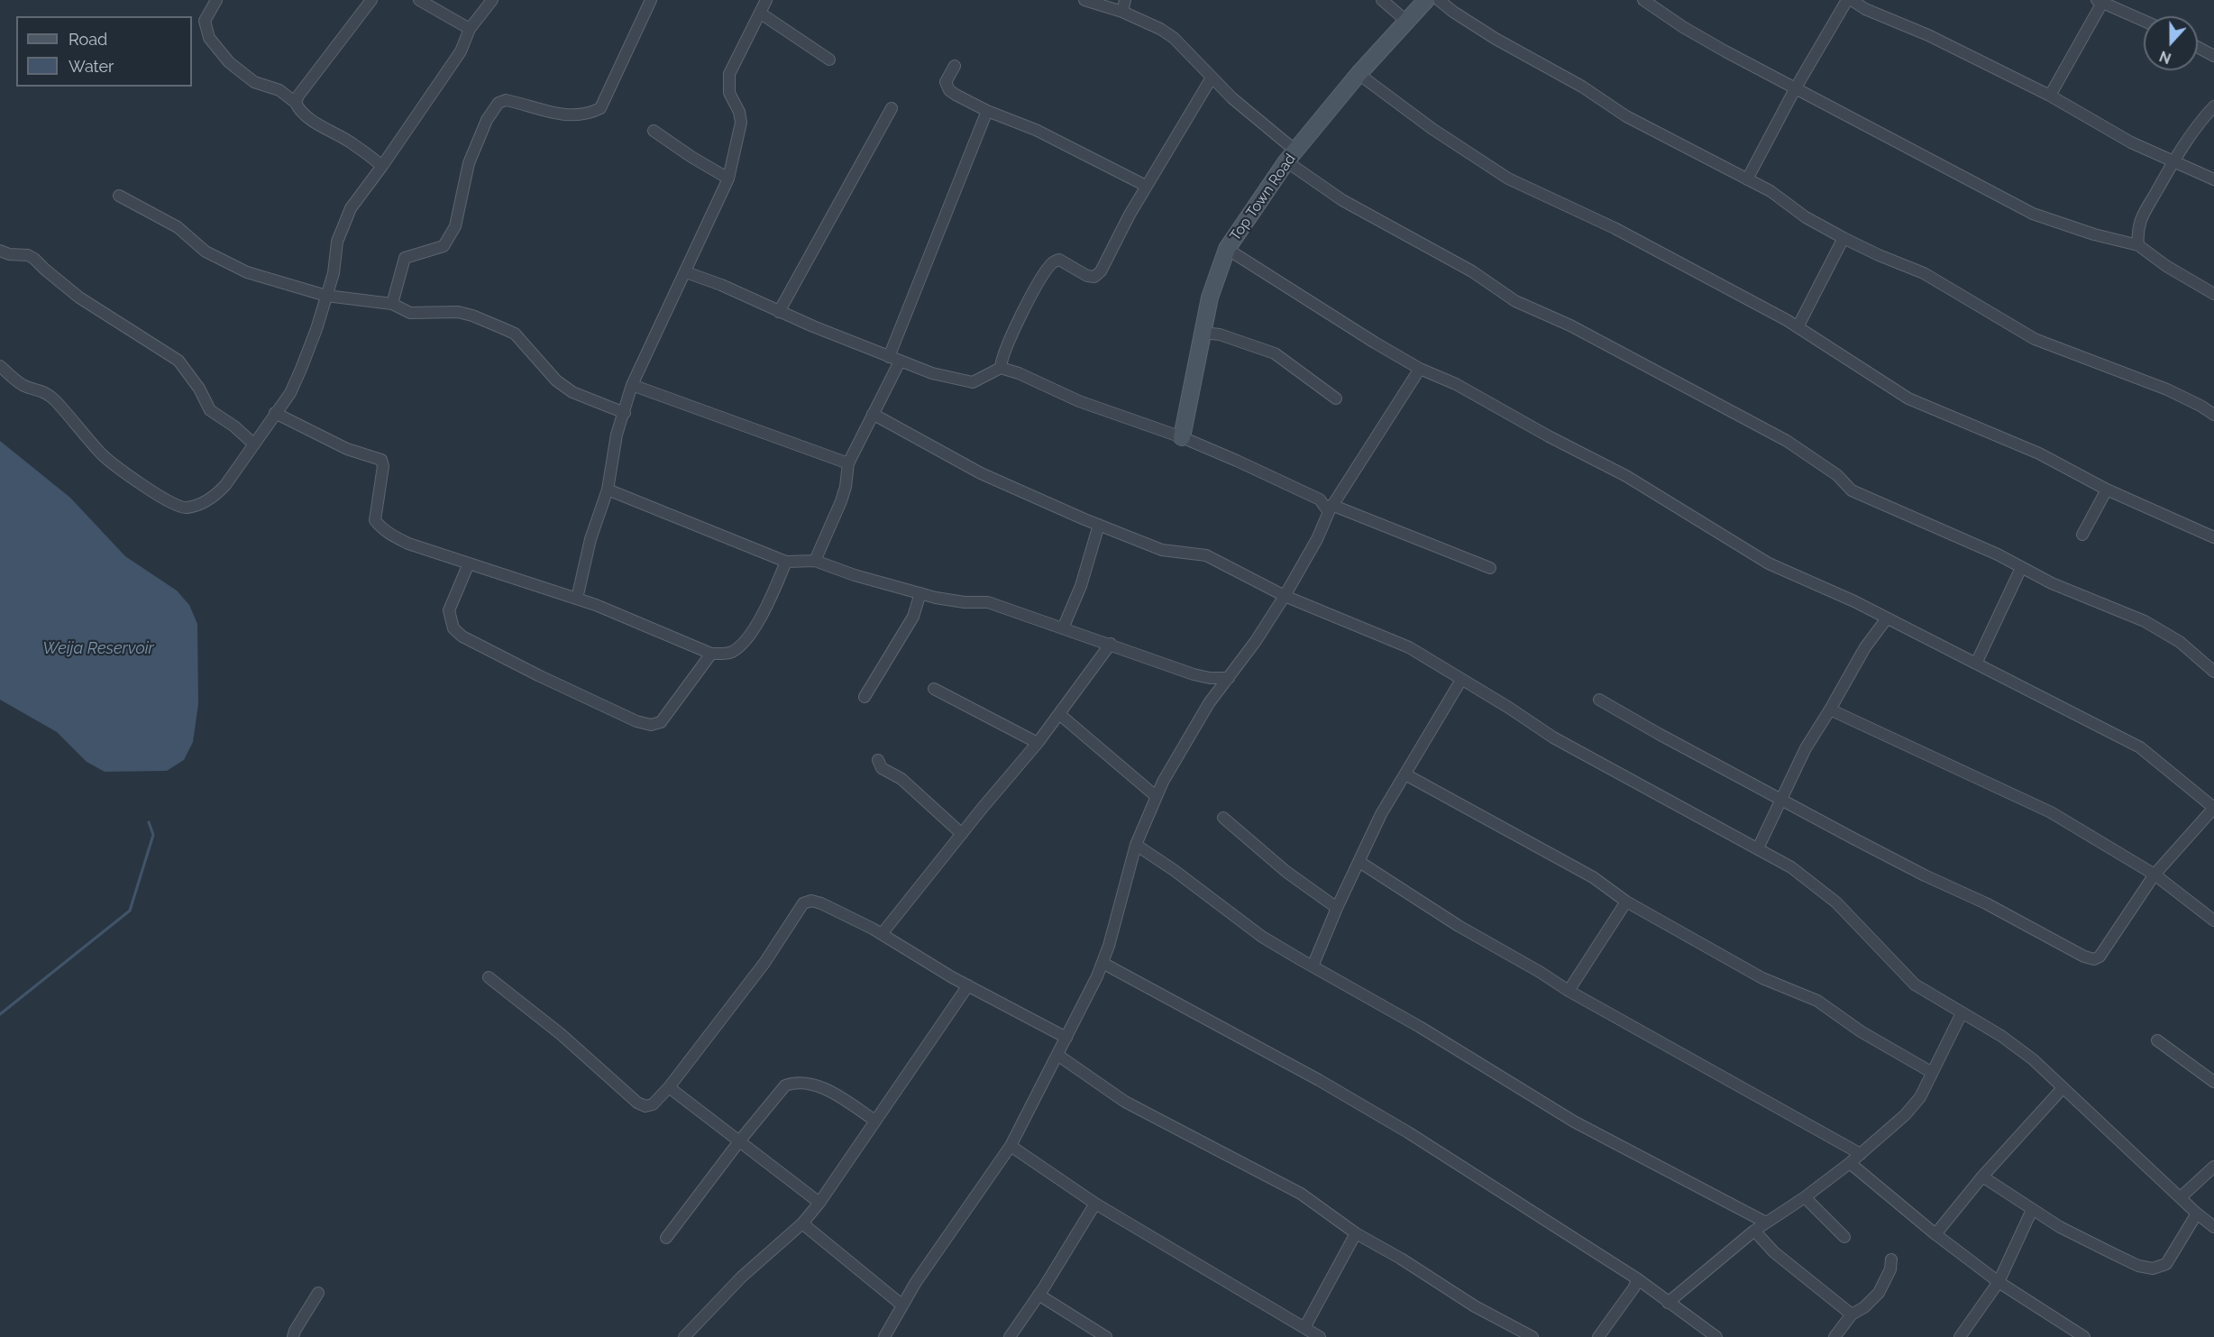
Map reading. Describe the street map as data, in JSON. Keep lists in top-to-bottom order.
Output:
{
  "streets": {
    "street": ["Top Town Road"]
  },
  "water": ["Weija Reservoir"],
  "legend": ["Road", "Water"],
  "north": "bottom"
}
